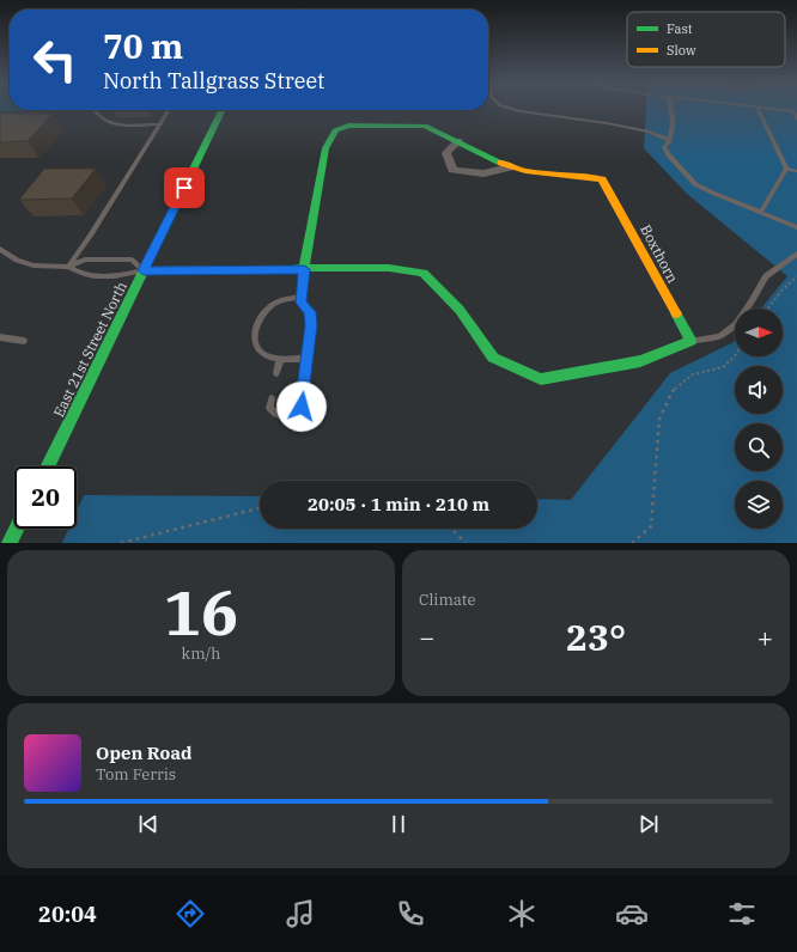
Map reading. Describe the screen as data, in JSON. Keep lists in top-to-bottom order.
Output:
{
  "streets": {
    "street": ["Boxthorn", "East 21st Street North"]
  },
  "legend": ["Fast", "Slow"],
  "north": "right",
  "page": {
    "turn": ["70 m", "North Tallgrass Street"],
    "limit": "20",
    "trip": "20:05 · 1 min · 210 m",
    "tile": [
      ["16", "km/h"],
      "Climate"
    ],
    "heat": ["−", "23°", "+"],
    "song": ["Open Road", "Tom Ferris"],
    "tabs": "20:04"
  }
}
